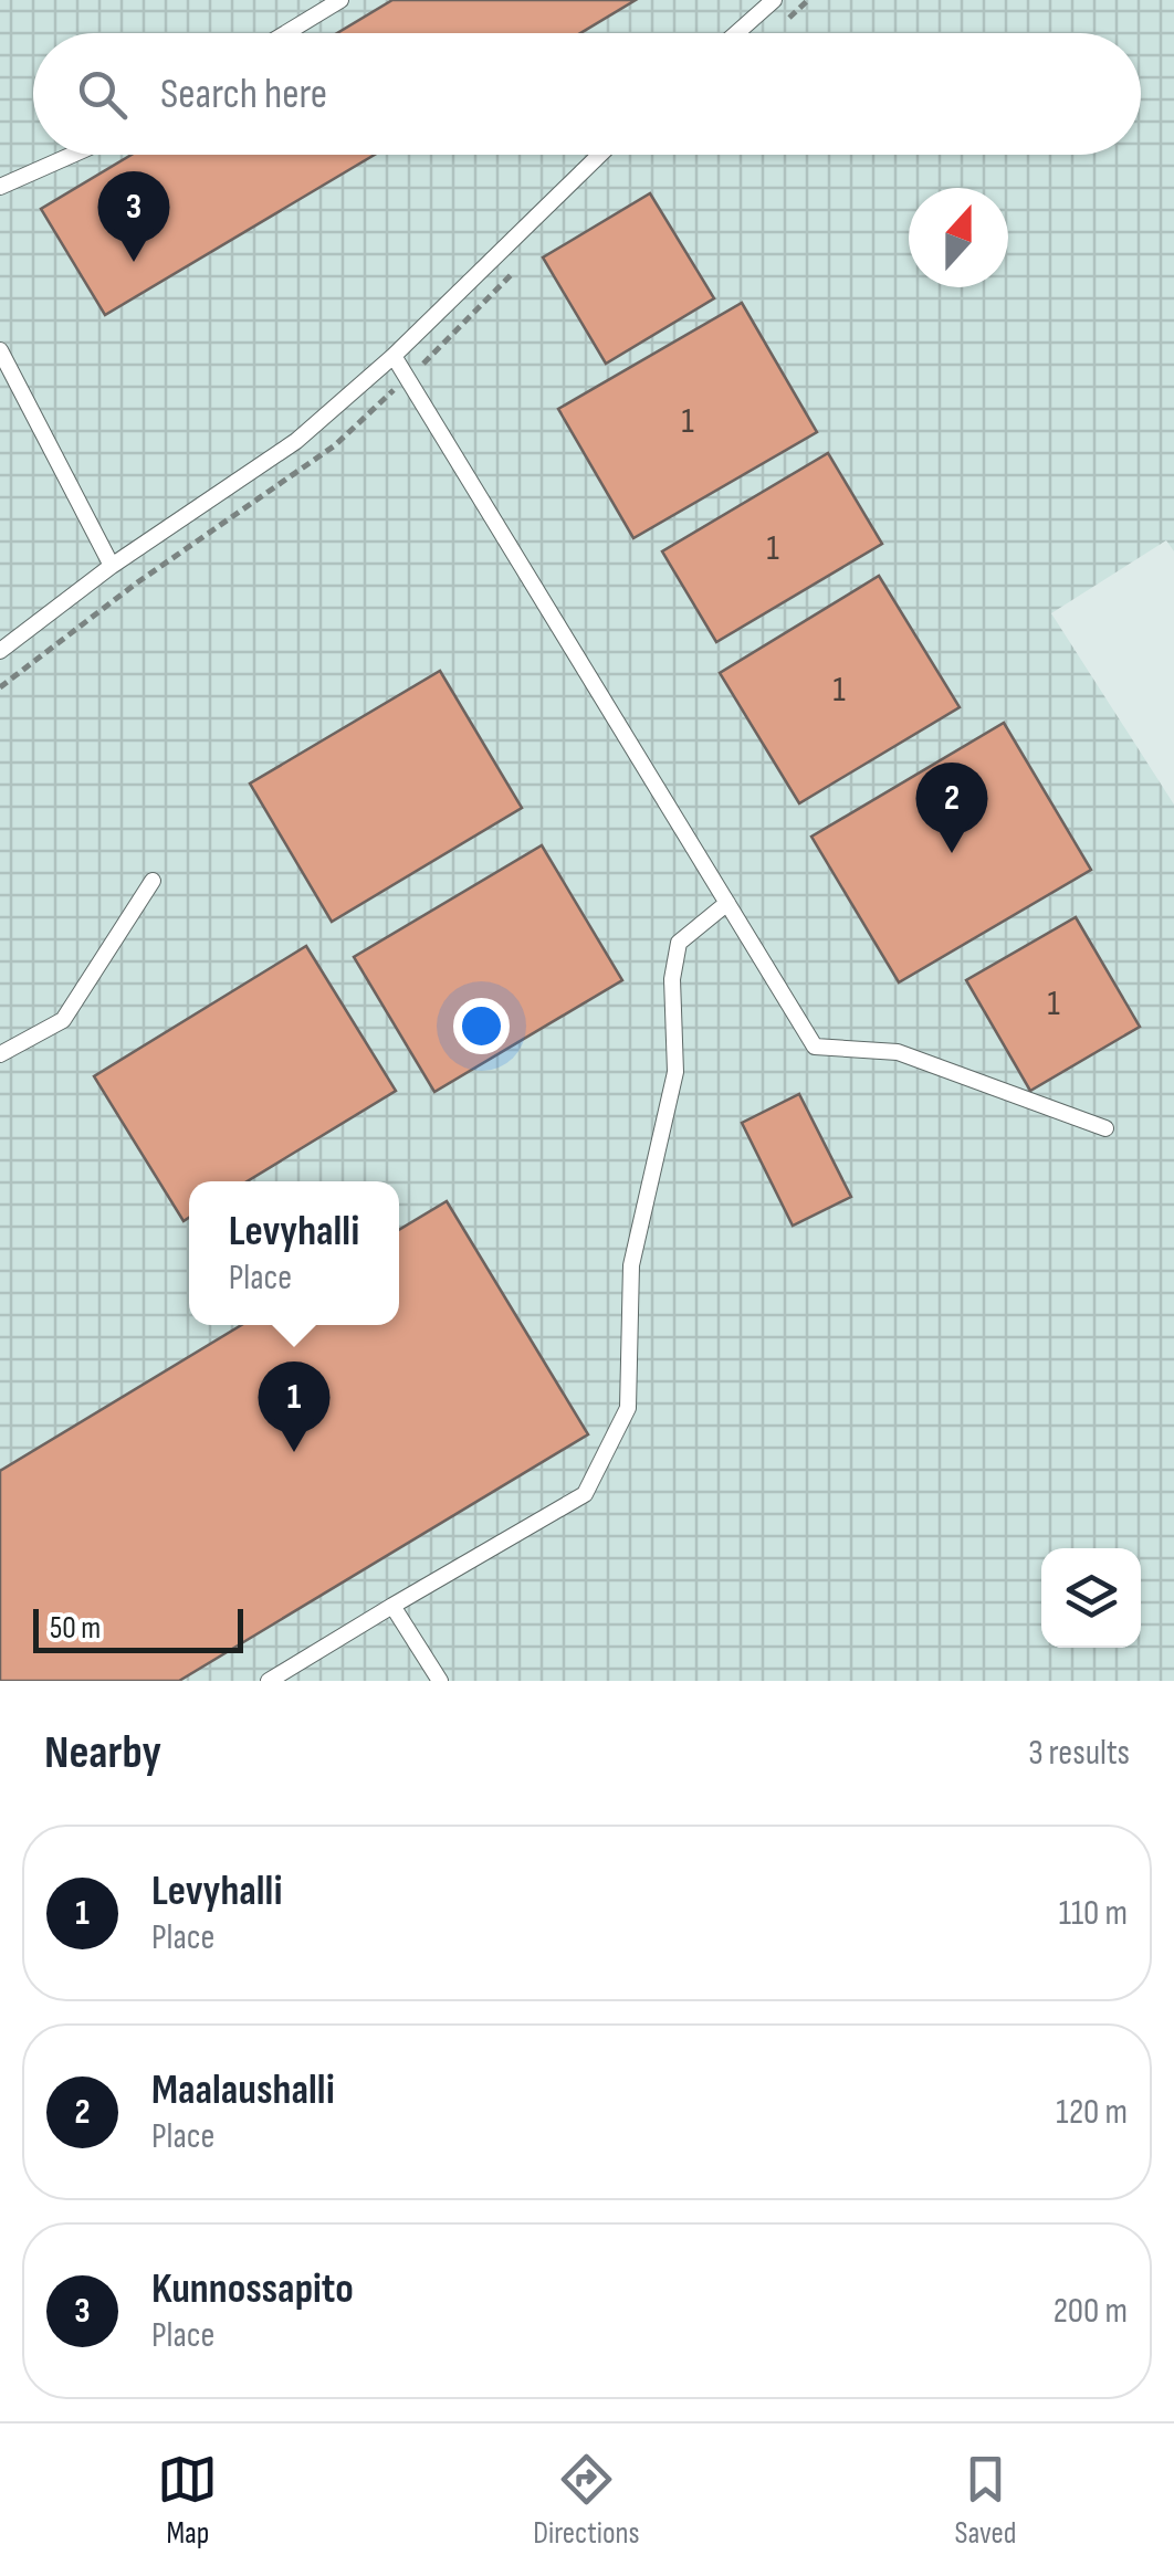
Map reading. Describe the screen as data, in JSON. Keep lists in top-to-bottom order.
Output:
{
  "house_numbers": [
    "1",
    "1",
    "1",
    "1"
  ],
  "scale_bar": "50 m",
  "north": "top",
  "page": {
    "search": "Search here",
    "pins": ["3", "2", "1"],
    "popup": ["Levyhalli", "Place"],
    "scale": "50 m",
    "heading": ["Nearby", "3 results"],
    "list": [
      {
        "mark": "1",
        "name": "Levyhalli",
        "note": "Place",
        "value": "110 m"
      },
      {
        "mark": "2",
        "name": "Maalaushalli",
        "note": "Place",
        "value": "120 m"
      },
      {
        "mark": "3",
        "name": "Kunnossapito",
        "note": "Place",
        "value": "200 m"
      }
    ],
    "nav": ["Map", "Directions", "Saved"]
  }
}
